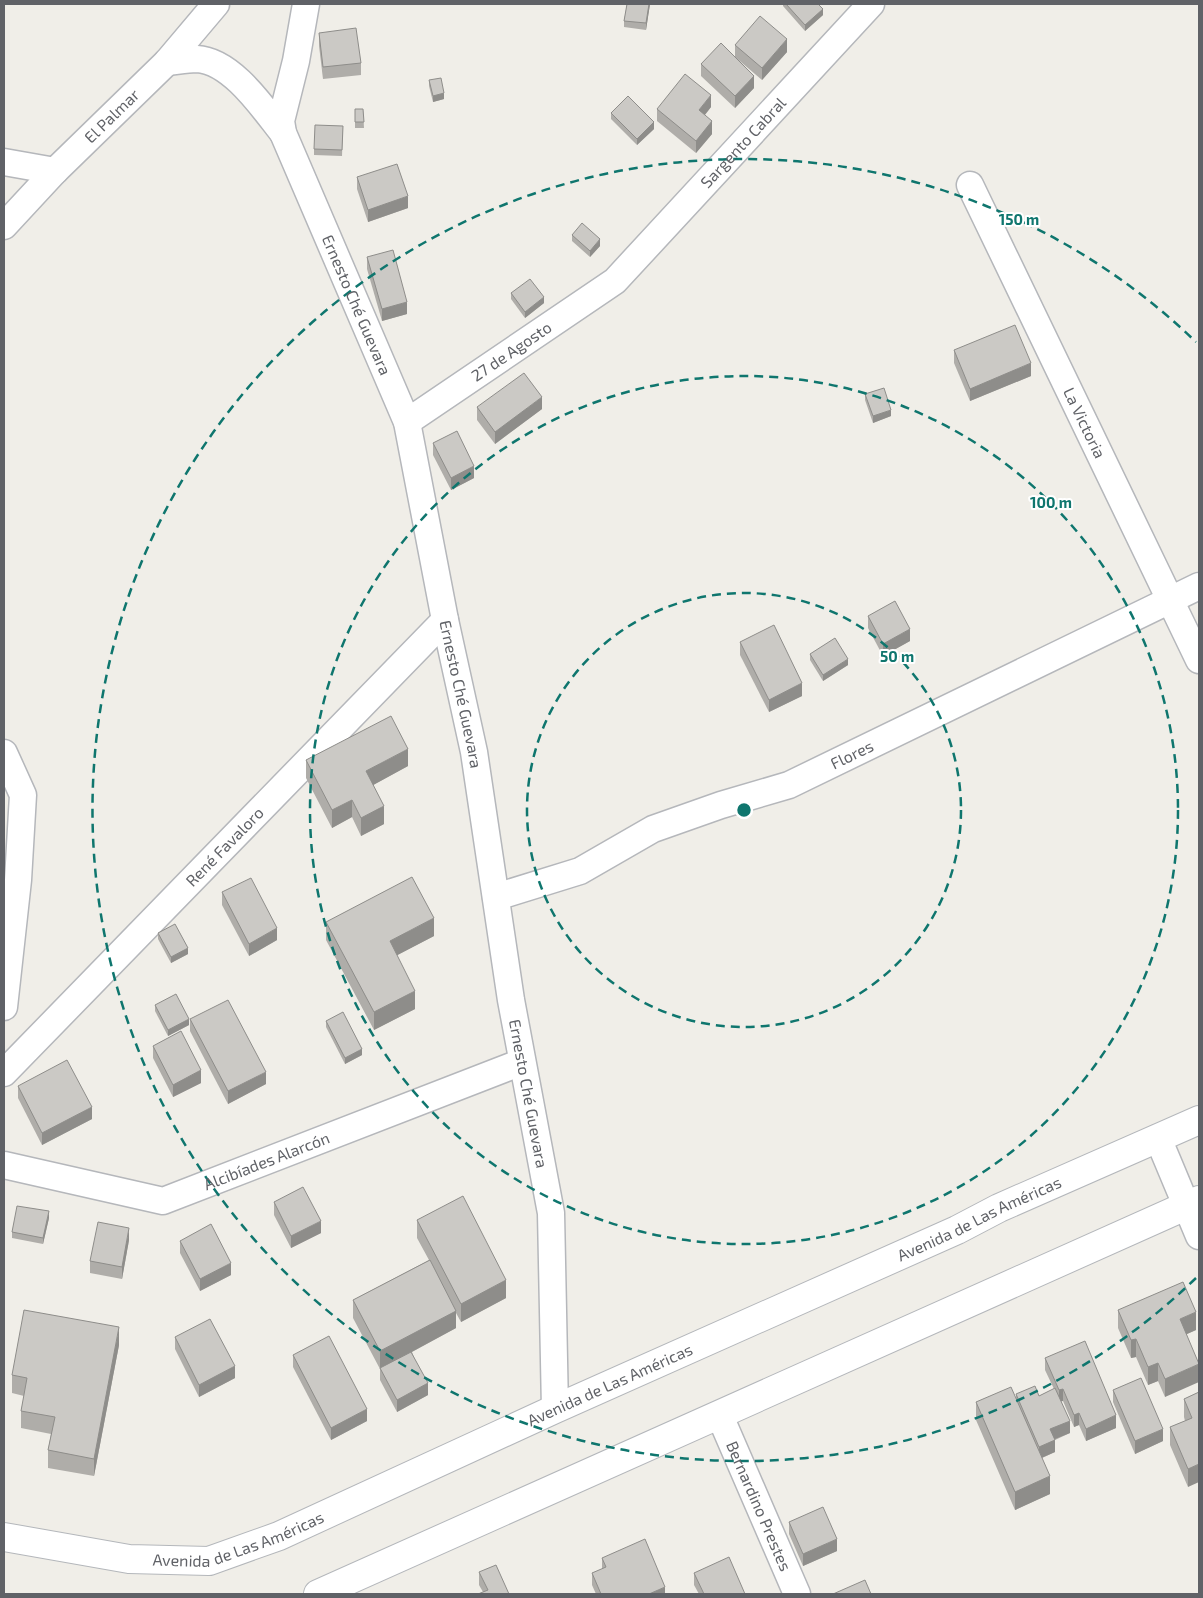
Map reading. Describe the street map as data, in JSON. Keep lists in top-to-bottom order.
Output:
{
  "streets": {
    "main road": ["Avenida de Las Américas"],
    "street": [
      "El Palmar",
      "Sargento Cabral",
      "Ernesto Ché Guevara",
      "27 de Agosto",
      "La Victoria",
      "Flores",
      "René Favaloro",
      "Alcibíades Alarcón",
      "Bernardino Prestes"
    ]
  },
  "crossings": [
    ["Sargento Cabral", "27 de Agosto"],
    ["Ernesto Ché Guevara", "27 de Agosto"],
    ["Ernesto Ché Guevara", "Flores"],
    ["Ernesto Ché Guevara", "René Favaloro"],
    ["Ernesto Ché Guevara", "Alcibíades Alarcón"],
    ["Ernesto Ché Guevara", "Avenida de Las Américas"],
    ["La Victoria", "Flores"]
  ],
  "rings": ["150 m", "100 m", "50 m"]
}
